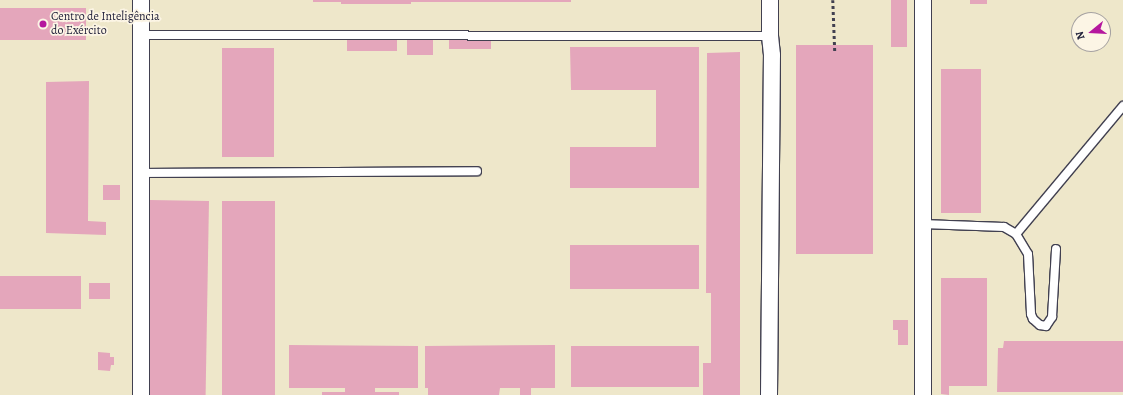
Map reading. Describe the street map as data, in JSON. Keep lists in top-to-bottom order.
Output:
{
  "places": ["Centro de Inteligência do Exército"],
  "north": "left"
}
